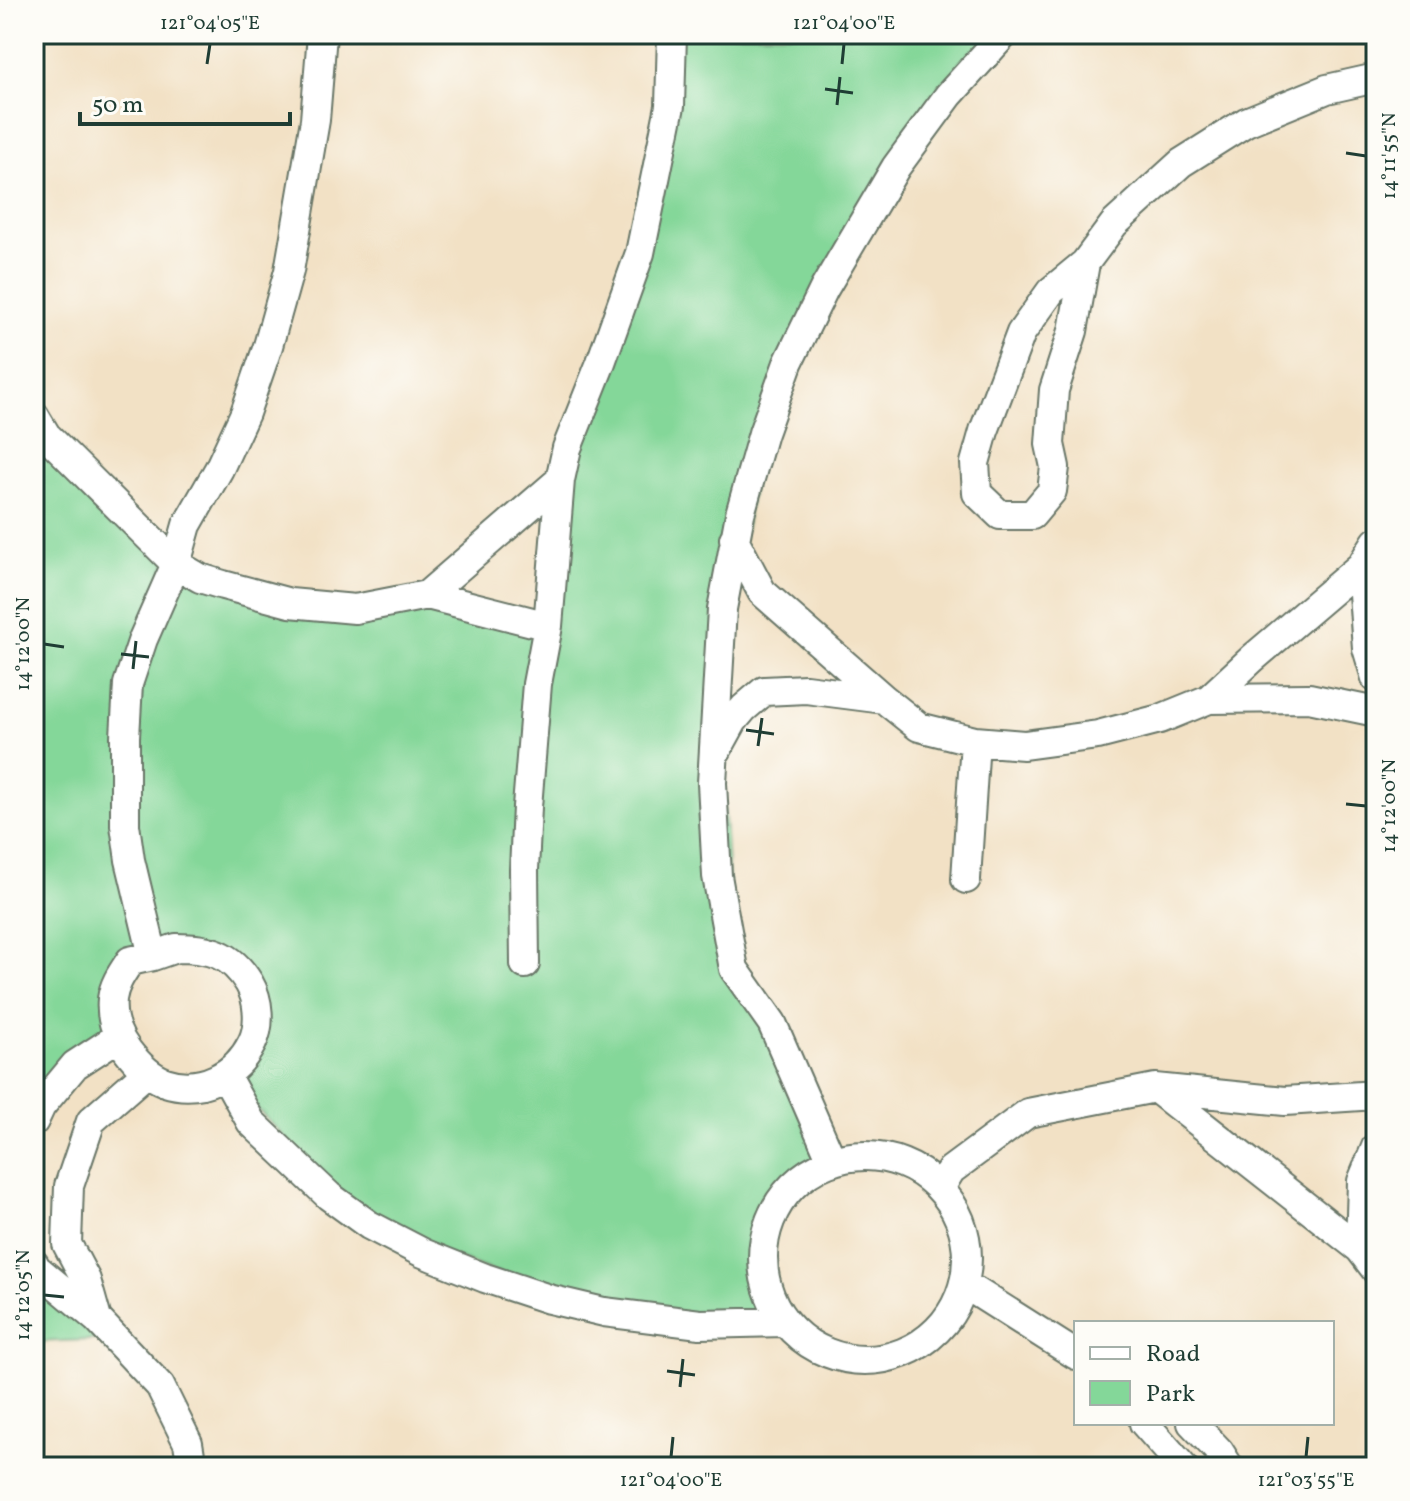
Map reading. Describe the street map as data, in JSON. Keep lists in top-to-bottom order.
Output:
{
  "legend": ["Road", "Park"],
  "scale_bar": "50 m",
  "coordinates": [
    "121°04'05\"E",
    "121°04'00\"E",
    "14°11'55\"N",
    "14°12'00\"N",
    "14°12'05\"N",
    "121°03'55\"E"
  ]
}
